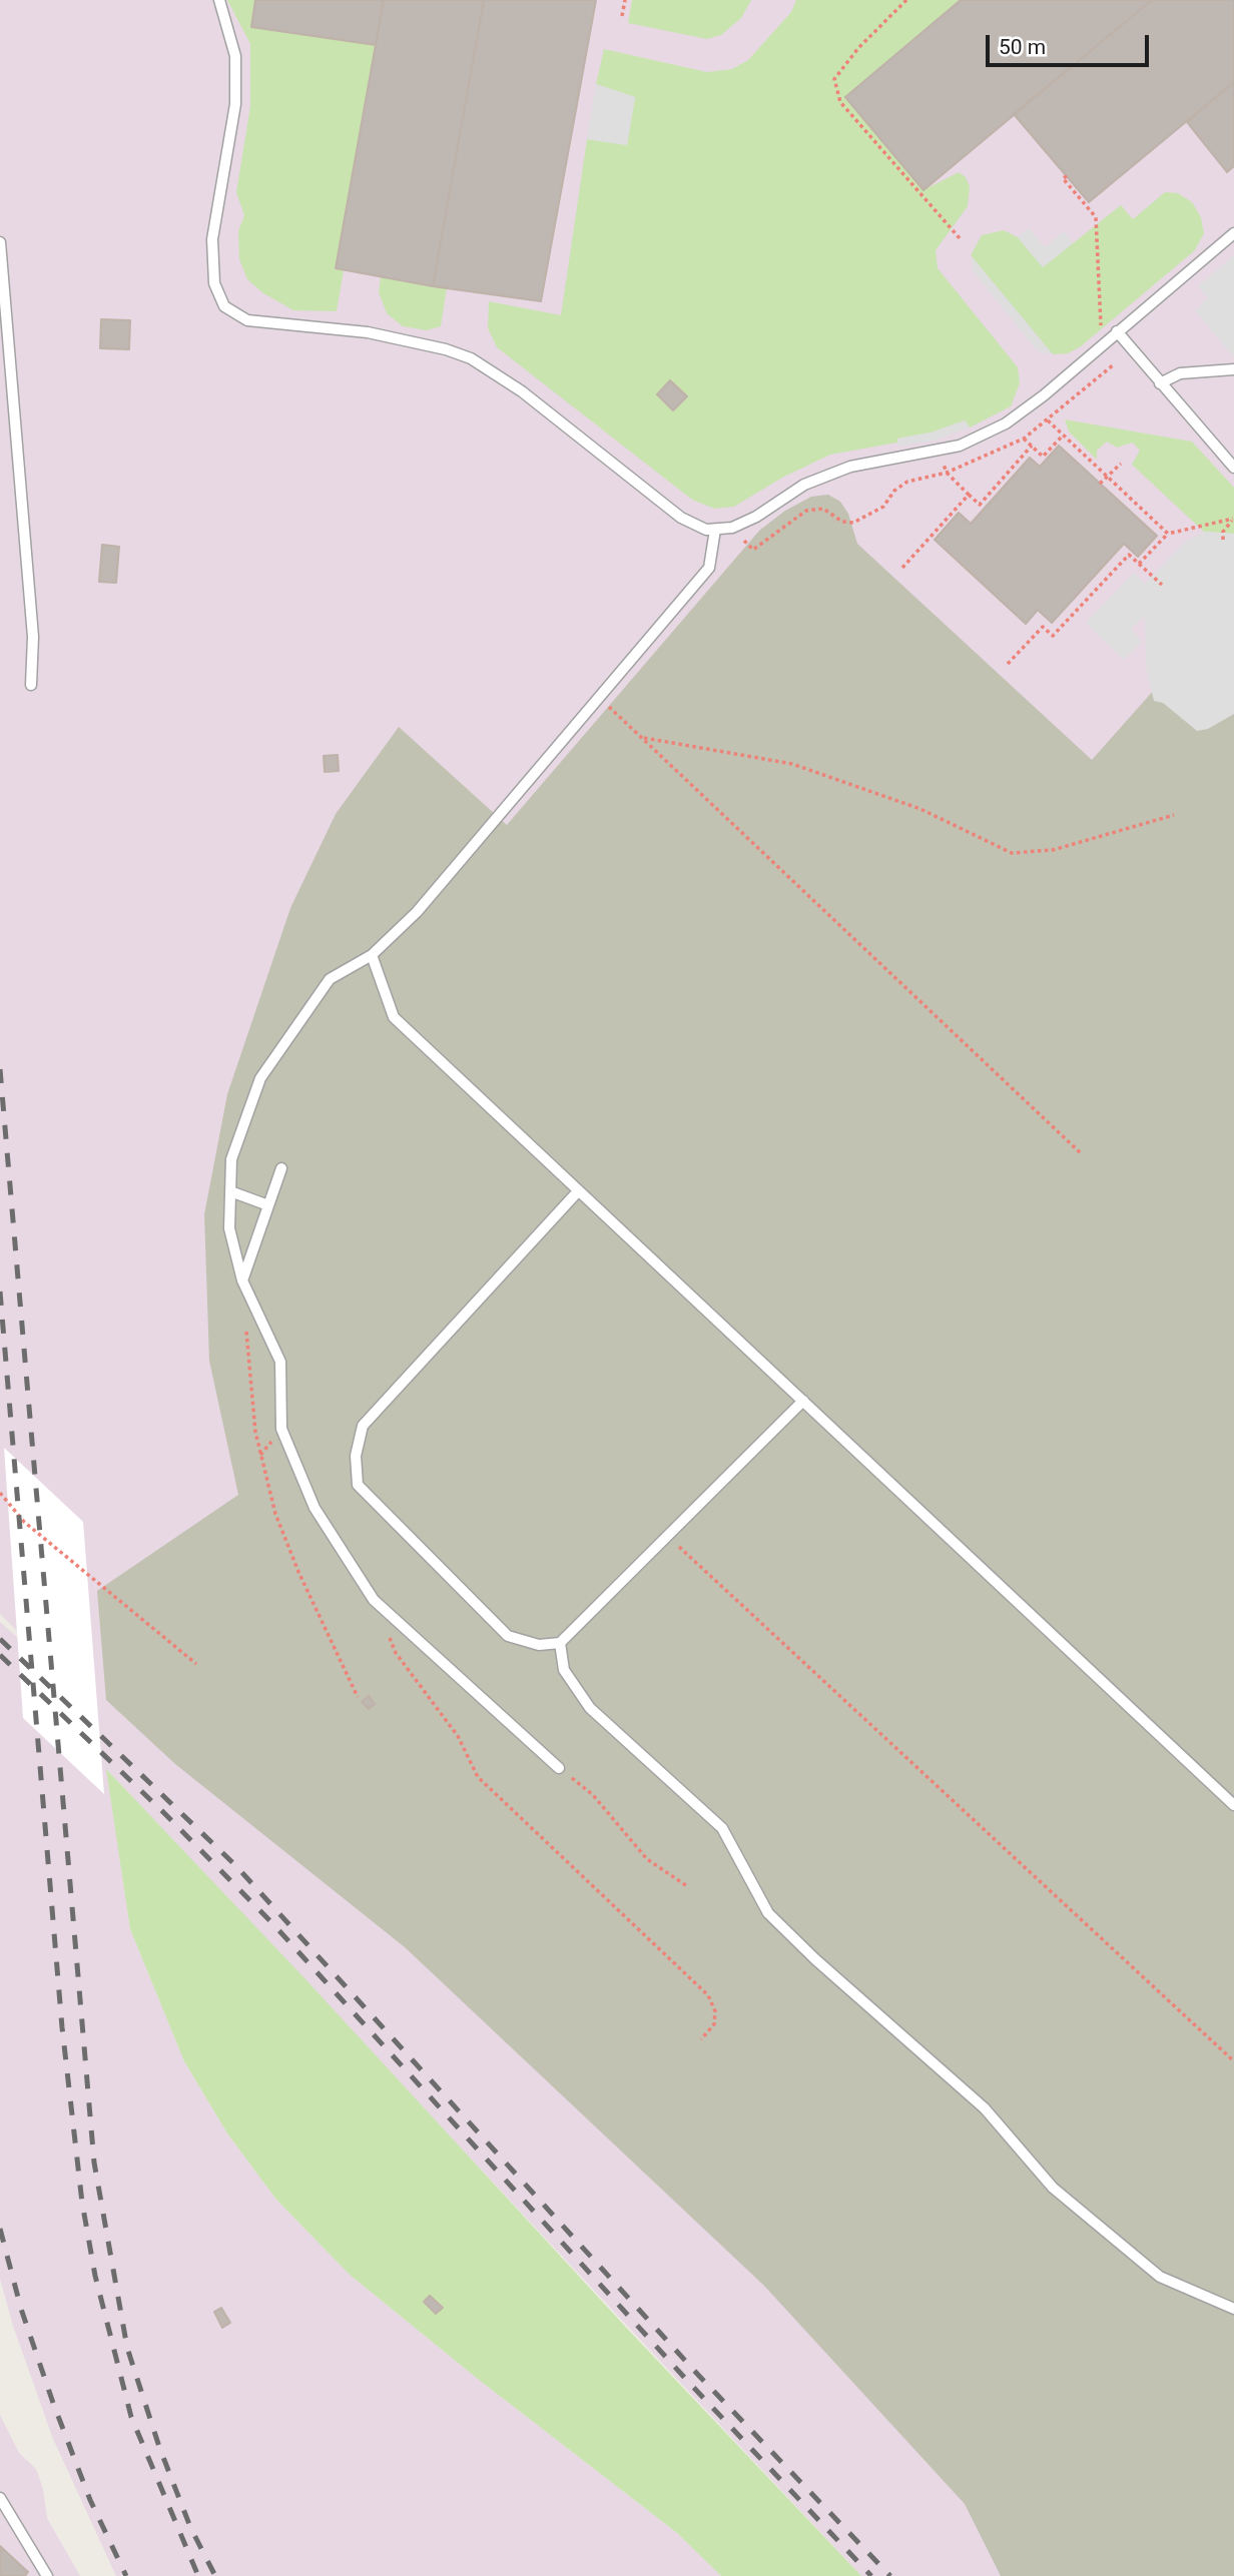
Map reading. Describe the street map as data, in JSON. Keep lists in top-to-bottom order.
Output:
{
  "scale_bar": "50 m"
}
